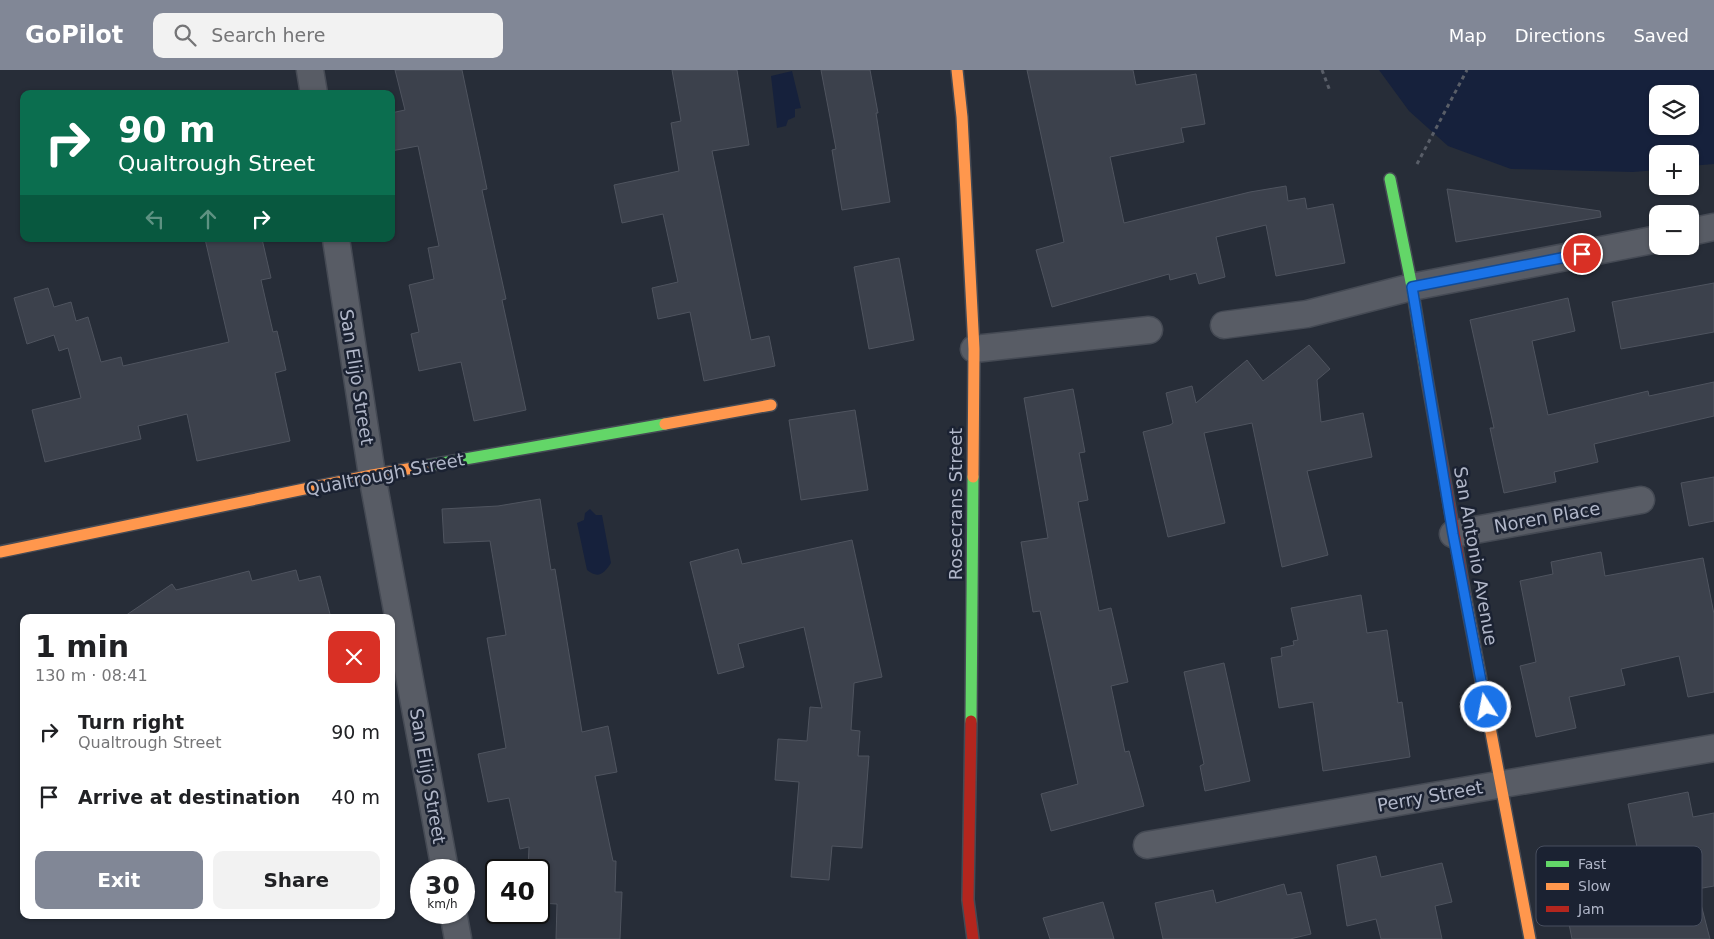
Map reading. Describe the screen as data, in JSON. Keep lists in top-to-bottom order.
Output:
{
  "streets": {
    "street": [
      "San Elijo Street",
      "Qualtrough Street",
      "Rosecrans Street",
      "Noren Place",
      "San Antonio Avenue",
      "Perry Street"
    ]
  },
  "crossings": [
    ["San Elijo Street", "Qualtrough Street"],
    ["Noren Place", "San Antonio Avenue"],
    ["San Antonio Avenue", "Perry Street"]
  ],
  "legend": ["Fast", "Slow", "Jam"],
  "page": {
    "header": "GoPilot",
    "search": "Search here",
    "nav": ["Map", "Directions", "Saved"],
    "map_buttons": ["+", "−"],
    "turn": ["90 m", "Qualtrough Street"],
    "heading": ["1 min", "130 m · 08:41"],
    "list": [
      {
        "name": "Turn right",
        "note": "Qualtrough Street",
        "value": "90 m"
      },
      {
        "name": "Arrive at destination",
        "value": "40 m"
      }
    ],
    "buttons": ["Exit", "Share"],
    "speed": "30 km/h",
    "limit": "40"
  }
}
